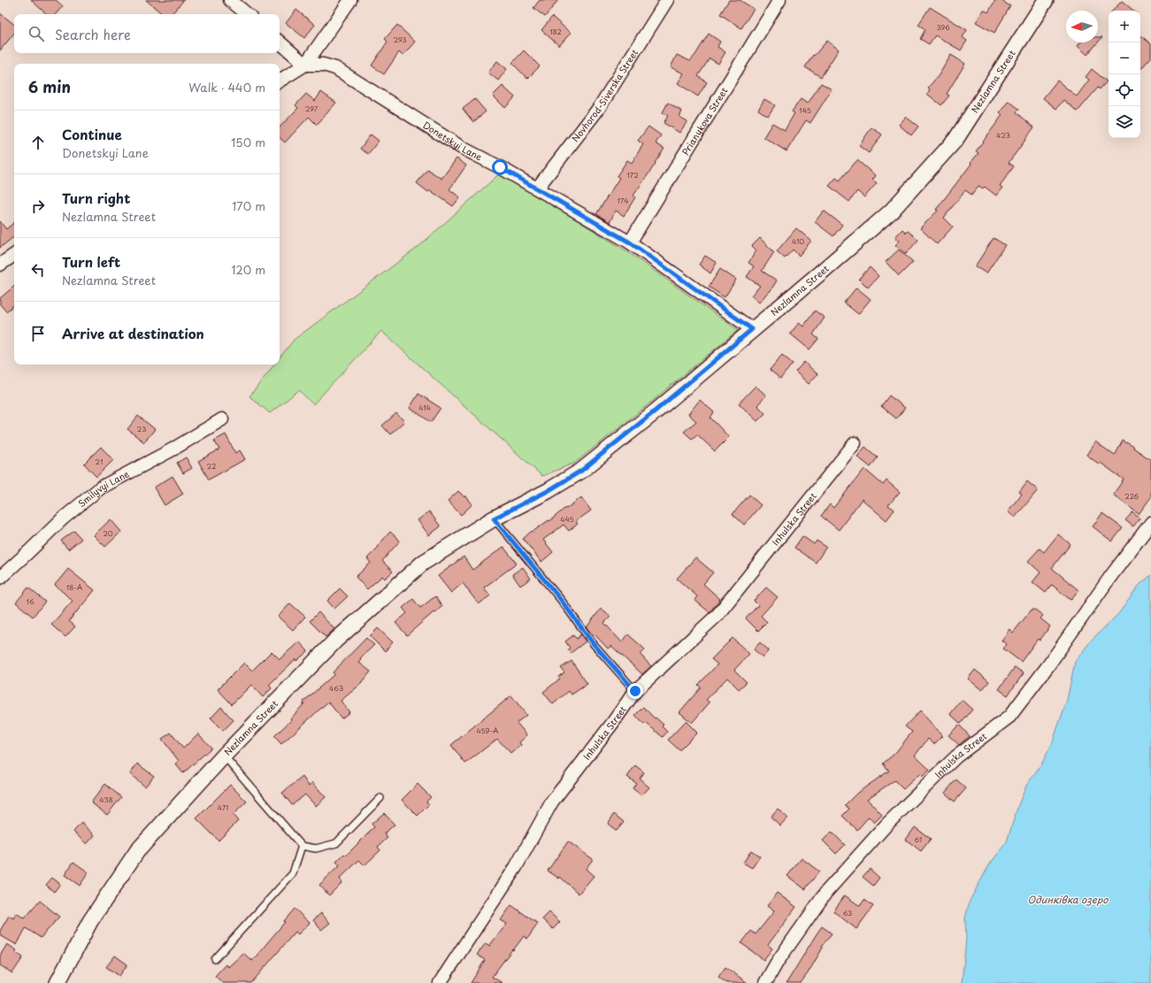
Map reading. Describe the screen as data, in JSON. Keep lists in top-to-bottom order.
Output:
{
  "streets": {
    "street": [
      "Nezlamna Street",
      "Novhorod-Siverska Street",
      "Prianykova Street",
      "Donetskyi Lane",
      "Smilyvyi Lane",
      "Inhulska Street"
    ]
  },
  "crossings": [
    ["Nezlamna Street", "Donetskyi Lane"],
    ["Novhorod-Siverska Street", "Donetskyi Lane"],
    ["Prianykova Street", "Donetskyi Lane"]
  ],
  "water": ["Одинківка озеро"],
  "house_numbers": [
    "396",
    "182",
    "293",
    "297",
    "145",
    "423",
    "172",
    "174",
    "410",
    "414",
    "23",
    "21",
    "22",
    "226",
    "445",
    "20",
    "18-А",
    "16",
    "463",
    "459-А",
    "438",
    "471",
    "61",
    "63"
  ],
  "north": "left",
  "page": {
    "map_buttons": ["+", "−"],
    "search": "Search here",
    "heading": ["6 min", "Walk · 440 m"],
    "list": [
      ["Continue", "Donetskyi Lane", "150 m"],
      ["Turn right", "Nezlamna Street", "170 m"],
      ["Turn left", "Nezlamna Street", "120 m"],
      "Arrive at destination"
    ]
  }
}
